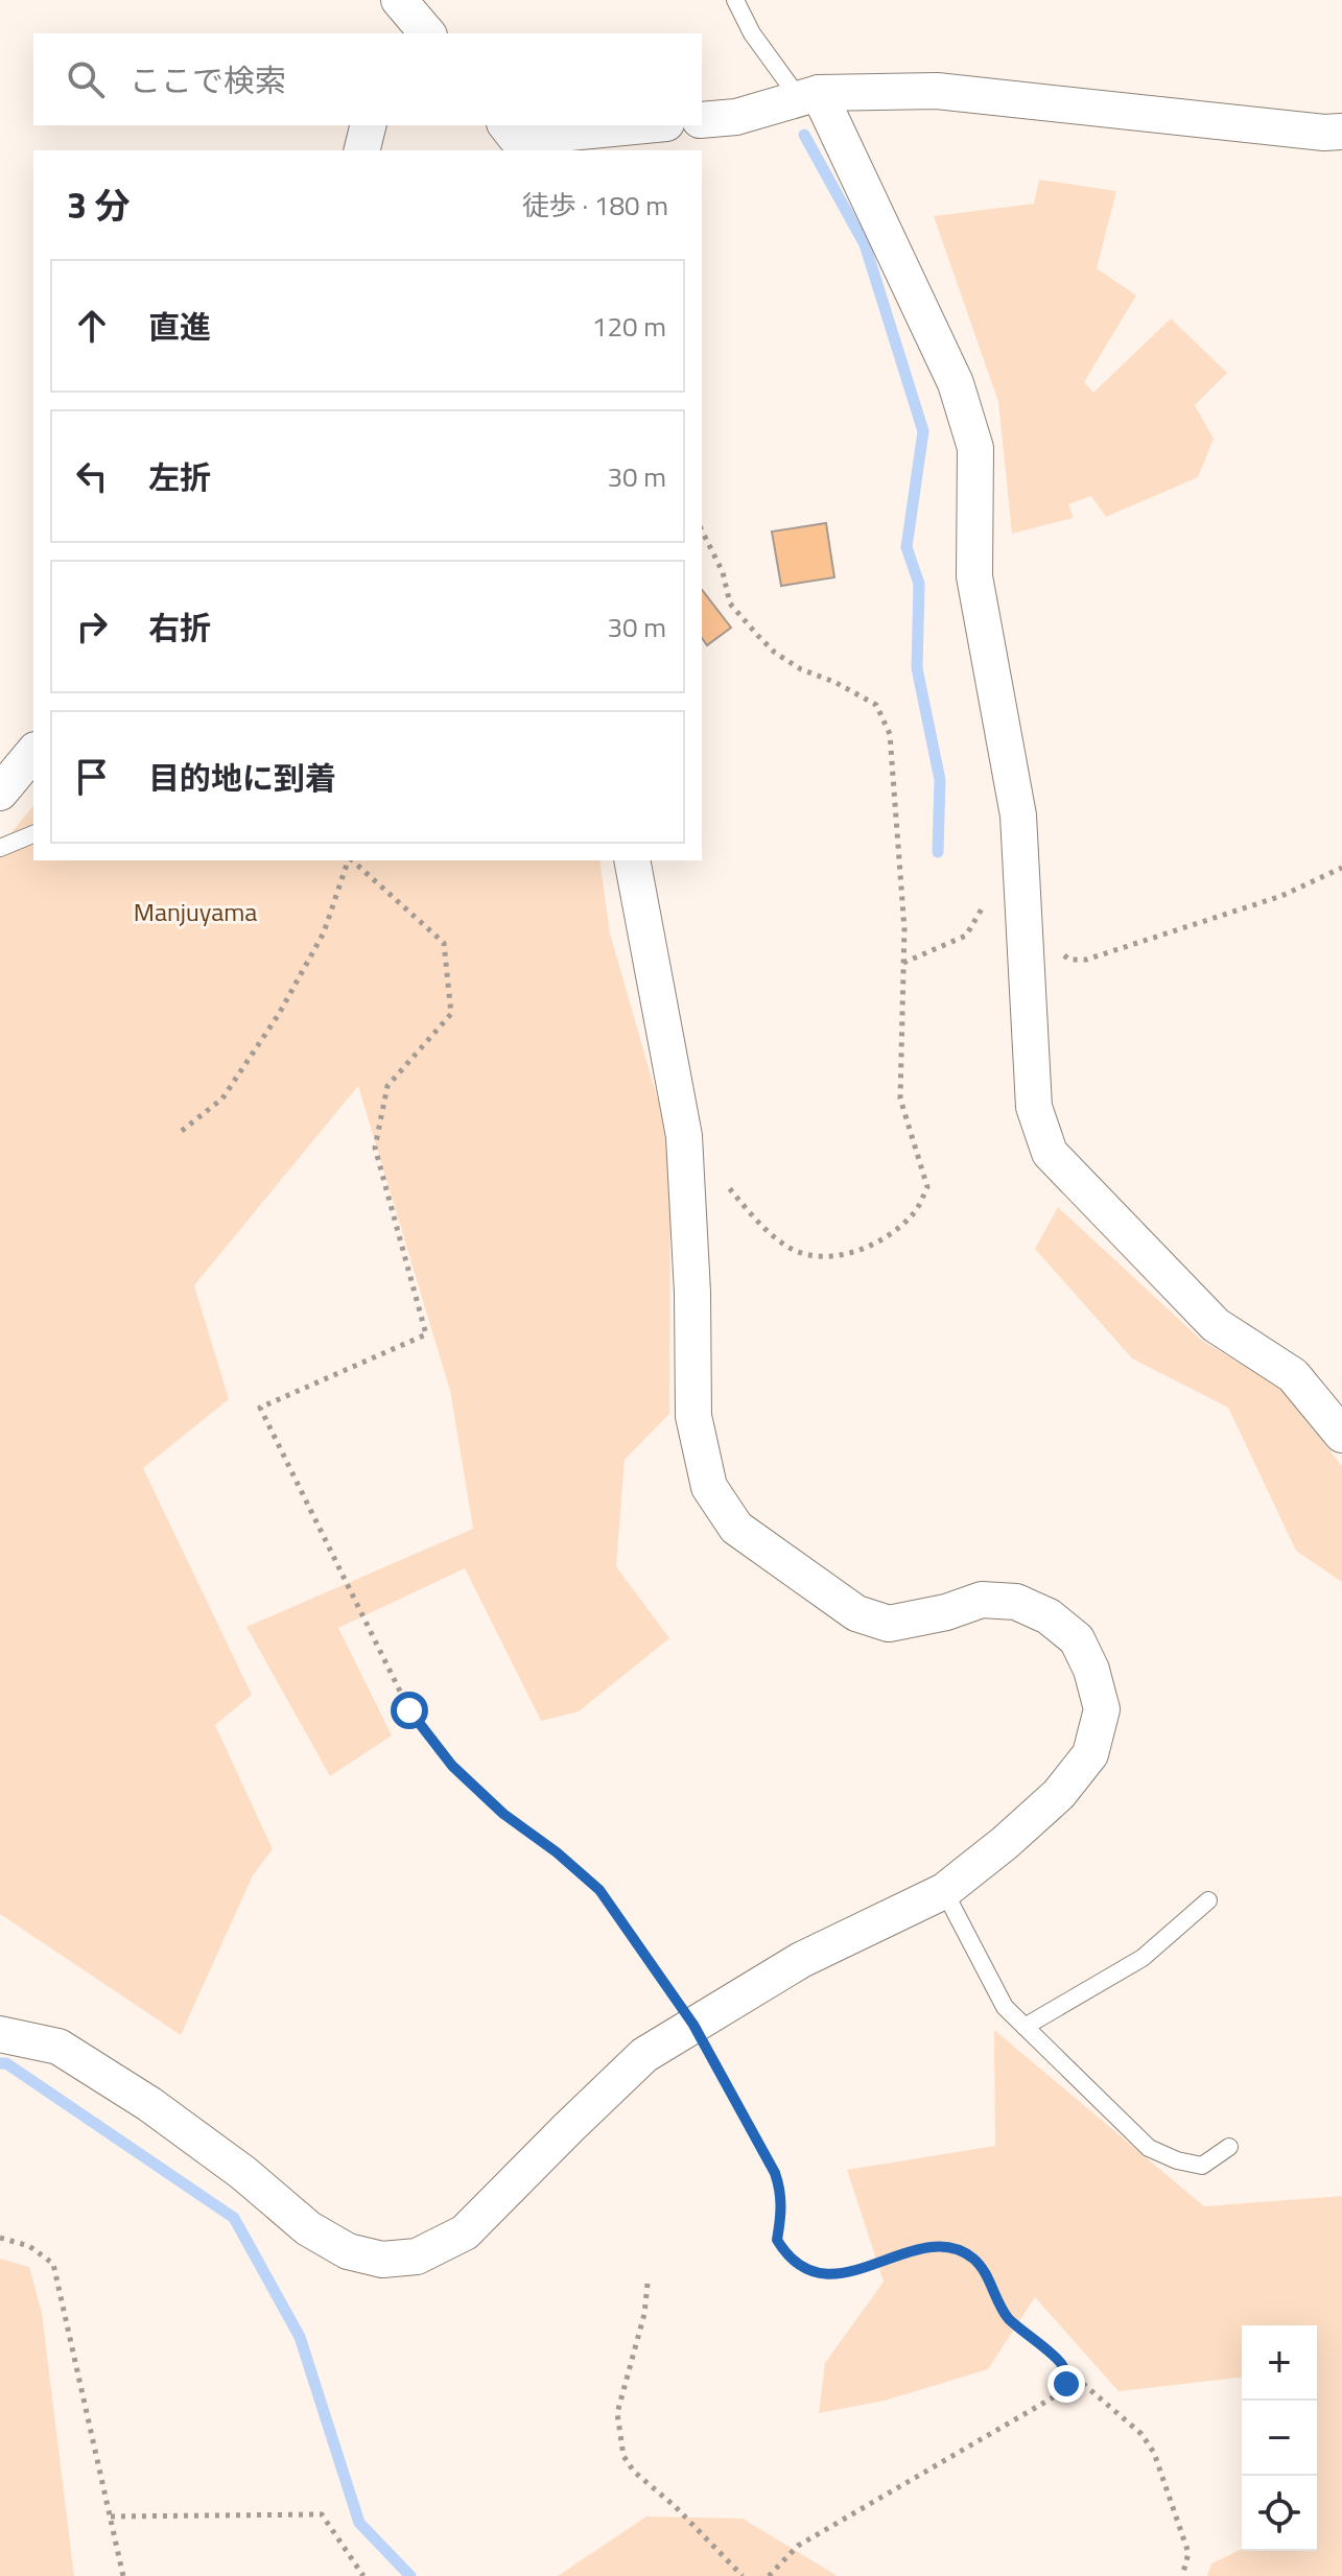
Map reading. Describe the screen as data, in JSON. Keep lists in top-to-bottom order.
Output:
{
  "parks": ["Manjuyama"],
  "page": {
    "search": "ここで検索",
    "heading": ["3 分", "徒歩 · 180 m"],
    "list": [
      ["直進", "120 m"],
      ["左折", "30 m"],
      ["右折", "30 m"],
      "目的地に到着"
    ],
    "map_buttons": ["+", "−"]
  }
}
